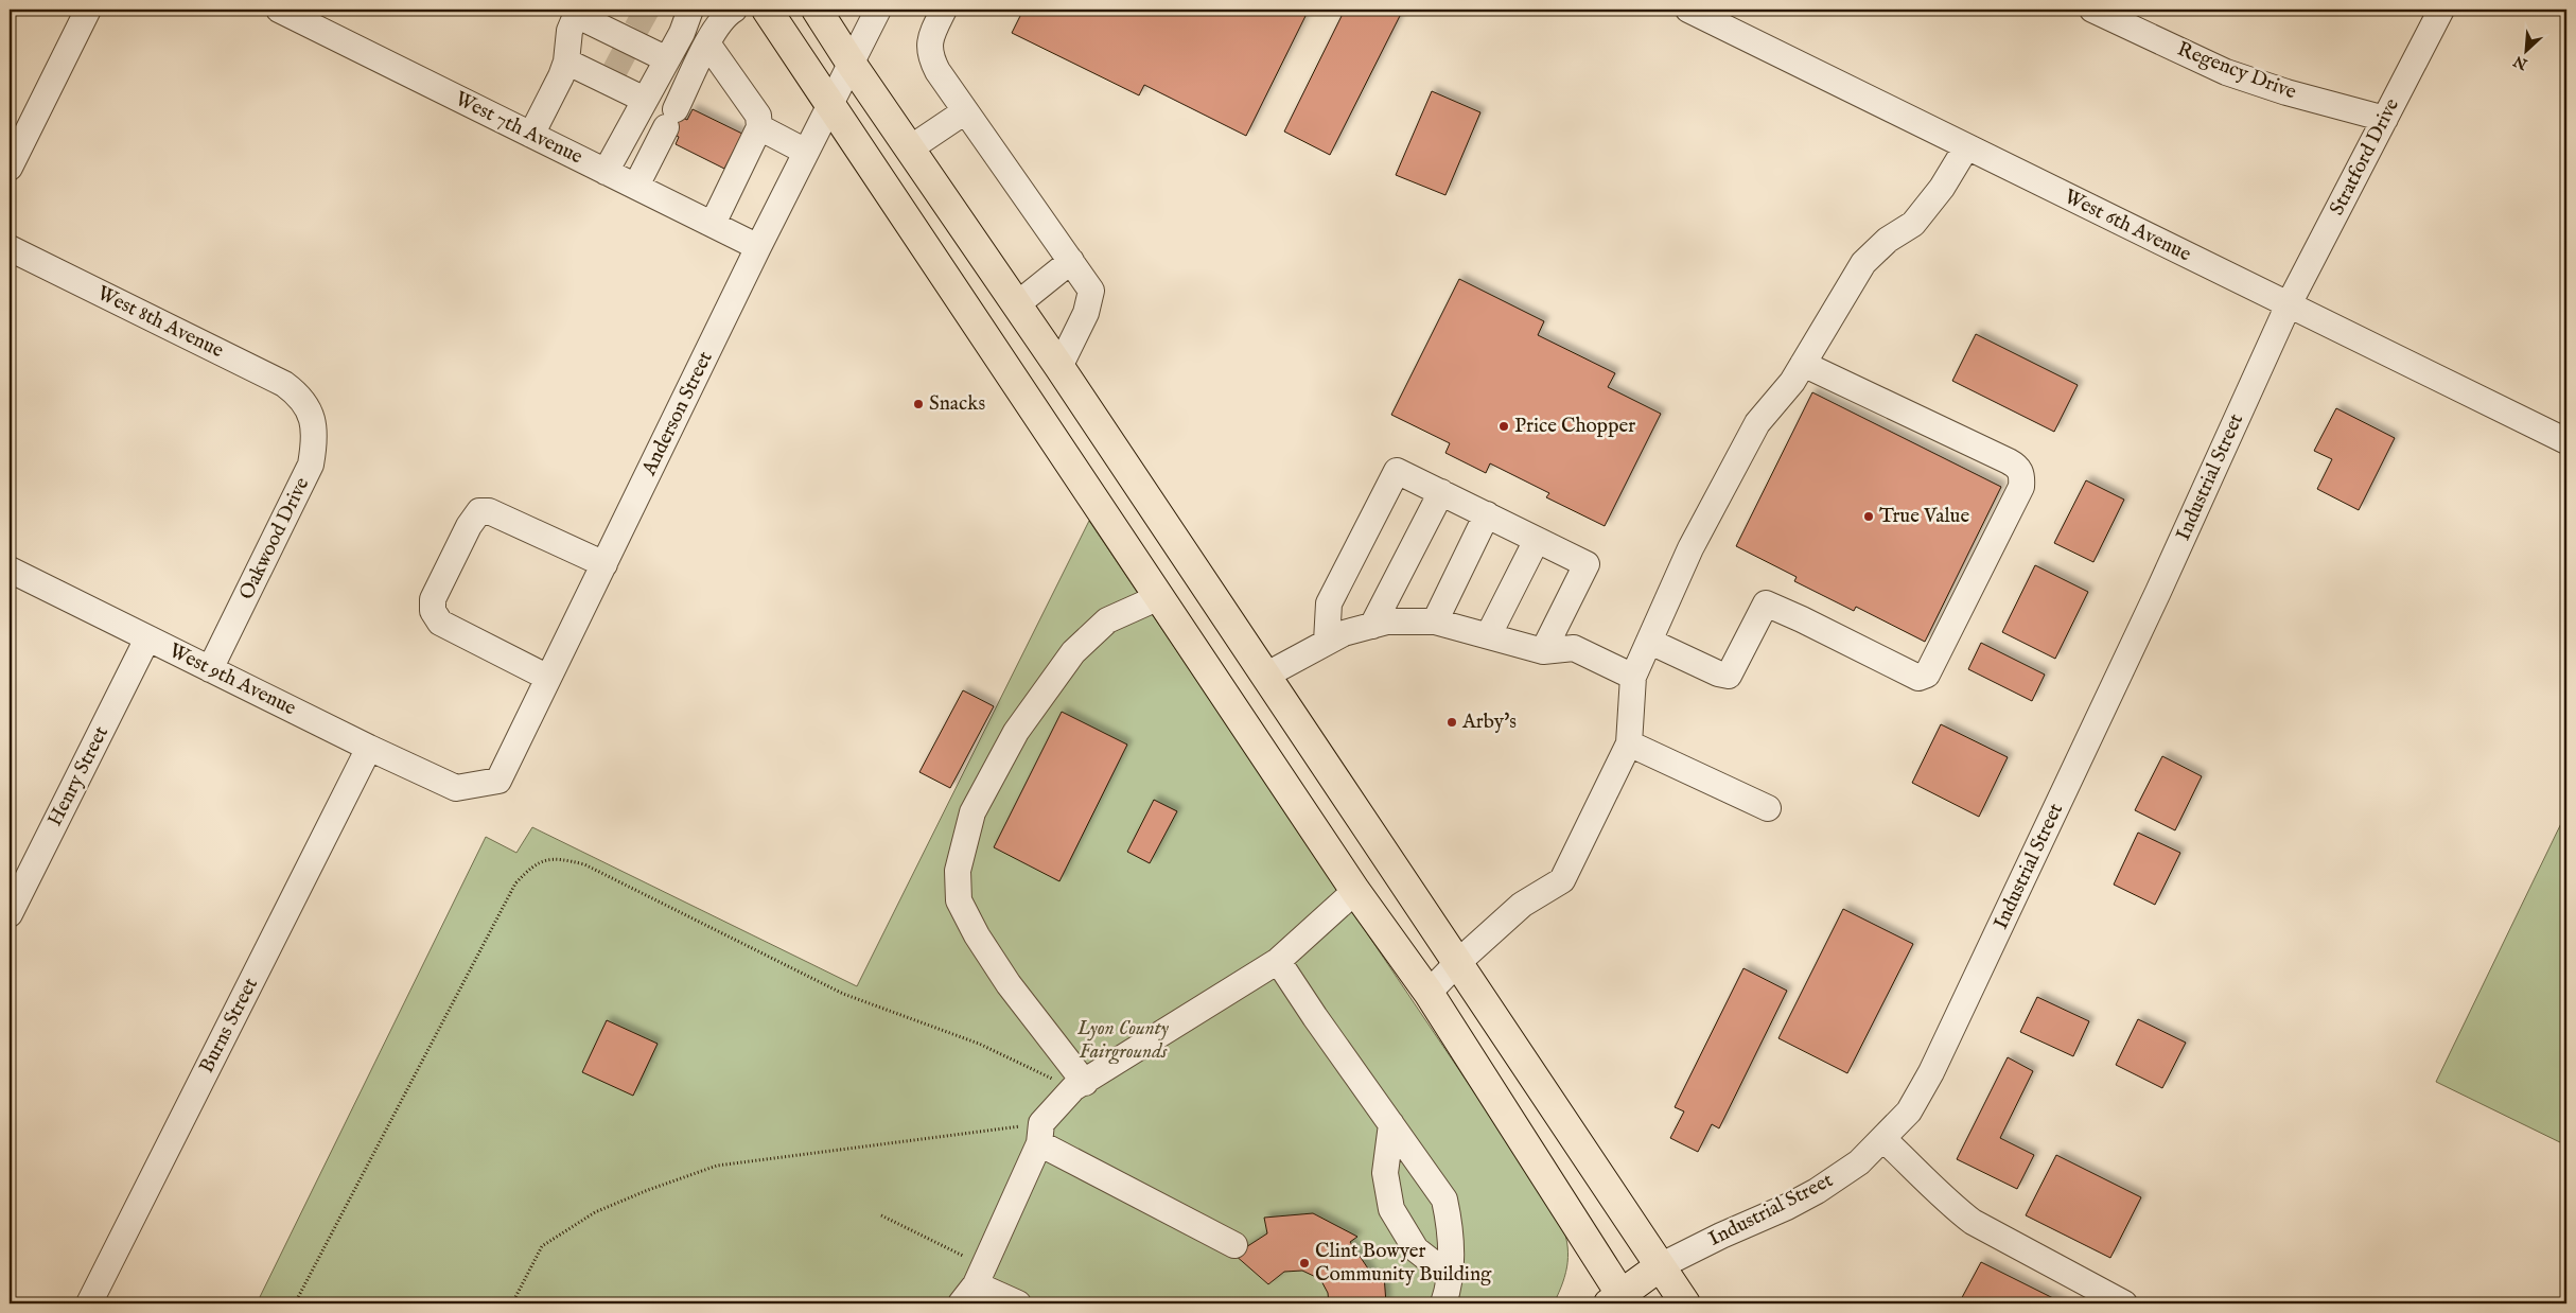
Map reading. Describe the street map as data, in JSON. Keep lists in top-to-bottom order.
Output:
{
  "streets": {
    "main road": ["Industrial Street"],
    "street": [
      "Regency Drive",
      "West 7th Avenue",
      "Stratford Drive",
      "West 6th Avenue",
      "West 8th Avenue",
      "Anderson Street",
      "Oakwood Drive",
      "West 9th Avenue",
      "Henry Street",
      "Burns Street"
    ]
  },
  "crossings": [
    ["Regency Drive", "Stratford Drive"],
    ["West 7th Avenue", "Anderson Street"],
    ["Stratford Drive", "West 6th Avenue"],
    ["Stratford Drive", "Industrial Street"],
    ["West 6th Avenue", "Industrial Street"],
    ["West 8th Avenue", "Oakwood Drive"],
    ["Anderson Street", "West 9th Avenue"],
    ["Oakwood Drive", "West 9th Avenue"],
    ["West 9th Avenue", "Henry Street"],
    ["West 9th Avenue", "Burns Street"]
  ],
  "parks": ["Lyon County Fairgrounds"],
  "places": [
    "Snacks",
    "Price Chopper",
    "True Value",
    "Arby's",
    "Clint Bowyer Community Building"
  ],
  "north": "bottom left"
}
